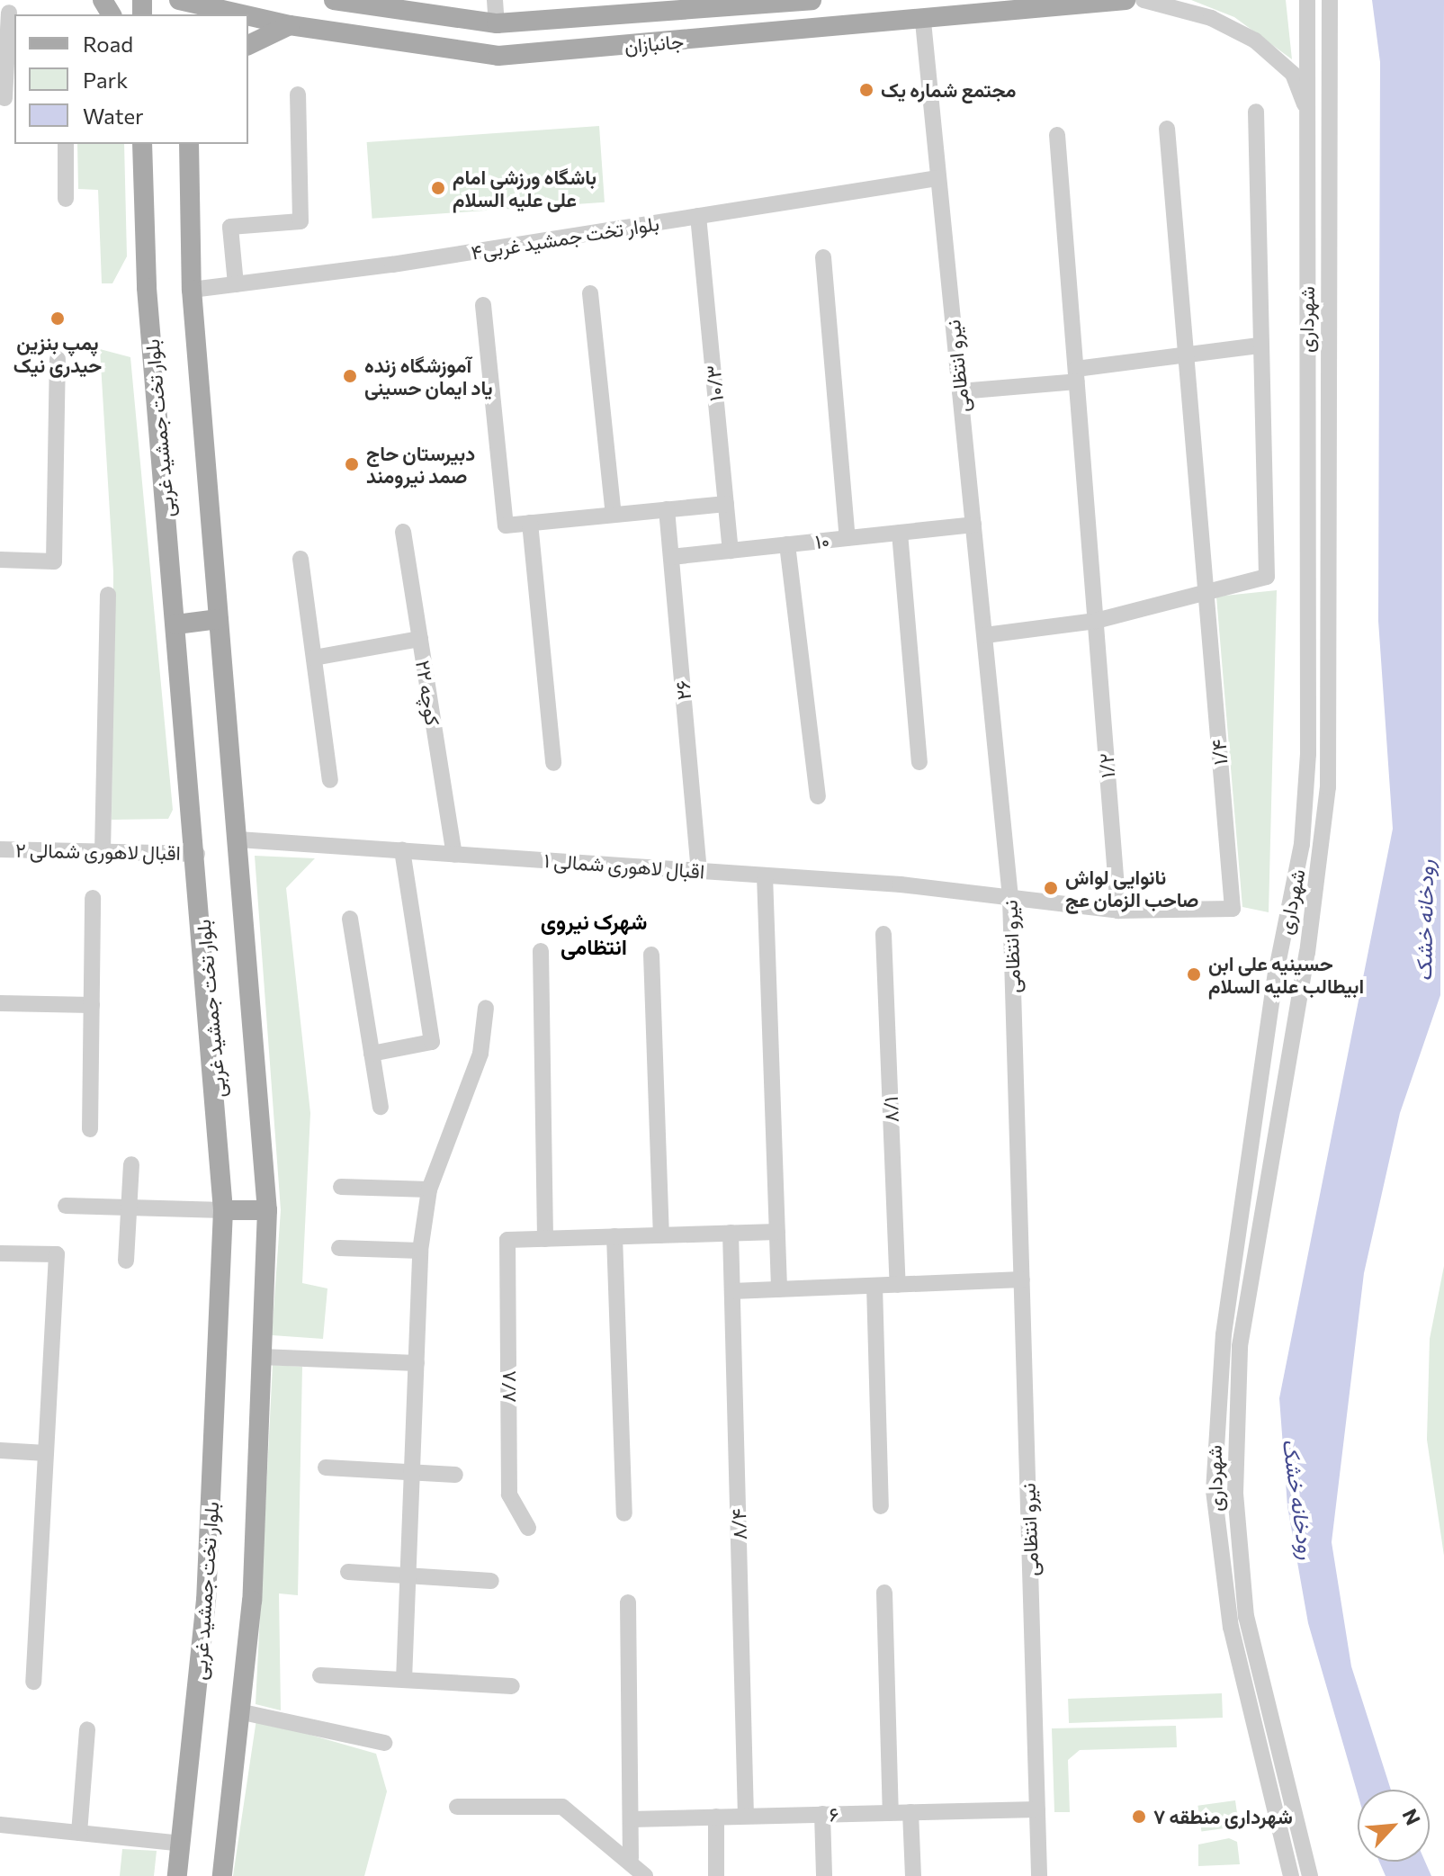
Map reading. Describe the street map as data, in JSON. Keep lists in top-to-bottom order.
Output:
{
  "streets": {
    "main road": ["جانبازان", "بلوار تخت جمشید غربی"],
    "street": [
      "بلوار تخت جمشید غربی۴",
      "شهرداری",
      "نیرو انتظامی",
      "۱۰/۳",
      "۱۰",
      "۲۶",
      "کوچه ۲۲",
      "۱/۴",
      "۱/۲",
      "اقبال لاهوری شمالی ۲",
      "اقبال لاهوری شمالی ۱",
      "۸/۱",
      "۸/۸",
      "۸/۴",
      "۶"
    ]
  },
  "crossings": [
    ["جانبازان", "نیرو انتظامی"],
    ["بلوار تخت جمشید غربی۴", "نیرو انتظامی"],
    ["بلوار تخت جمشید غربی۴", "۱۰/۳"],
    ["نیرو انتظامی", "۱۰"],
    ["نیرو انتظامی", "اقبال لاهوری شمالی ۱"],
    ["نیرو انتظامی", "۶"],
    ["۱۰/۳", "۱۰"],
    ["بلوار تخت جمشید غربی", "اقبال لاهوری شمالی ۲"],
    ["۱۰", "۲۶"],
    ["۲۶", "اقبال لاهوری شمالی ۱"],
    ["کوچه ۲۲", "اقبال لاهوری شمالی ۱"],
    ["۱/۴", "اقبال لاهوری شمالی ۱"],
    ["۱/۲", "اقبال لاهوری شمالی ۱"],
    ["۸/۴", "۶"]
  ],
  "districts": ["شهرک نیروی انتظامی"],
  "water": ["رودخانه خشک"],
  "places": [
    "مجتمع شماره یک",
    "باشگاه ورزشی امام علی علیه السلام",
    "پمپ بنزین حیدری نیک",
    "آموزشگاه زنده یاد ایمان حسینی",
    "دبیرستان حاج صمد نیرومند",
    "نانوایی لواش صاحب الزمان عج",
    "حسینیه علی ابن ابیطالب علیه السلام",
    "شهرداری منطقه ۷"
  ],
  "legend": ["Road", "Park", "Water"],
  "north": "top right"
}
